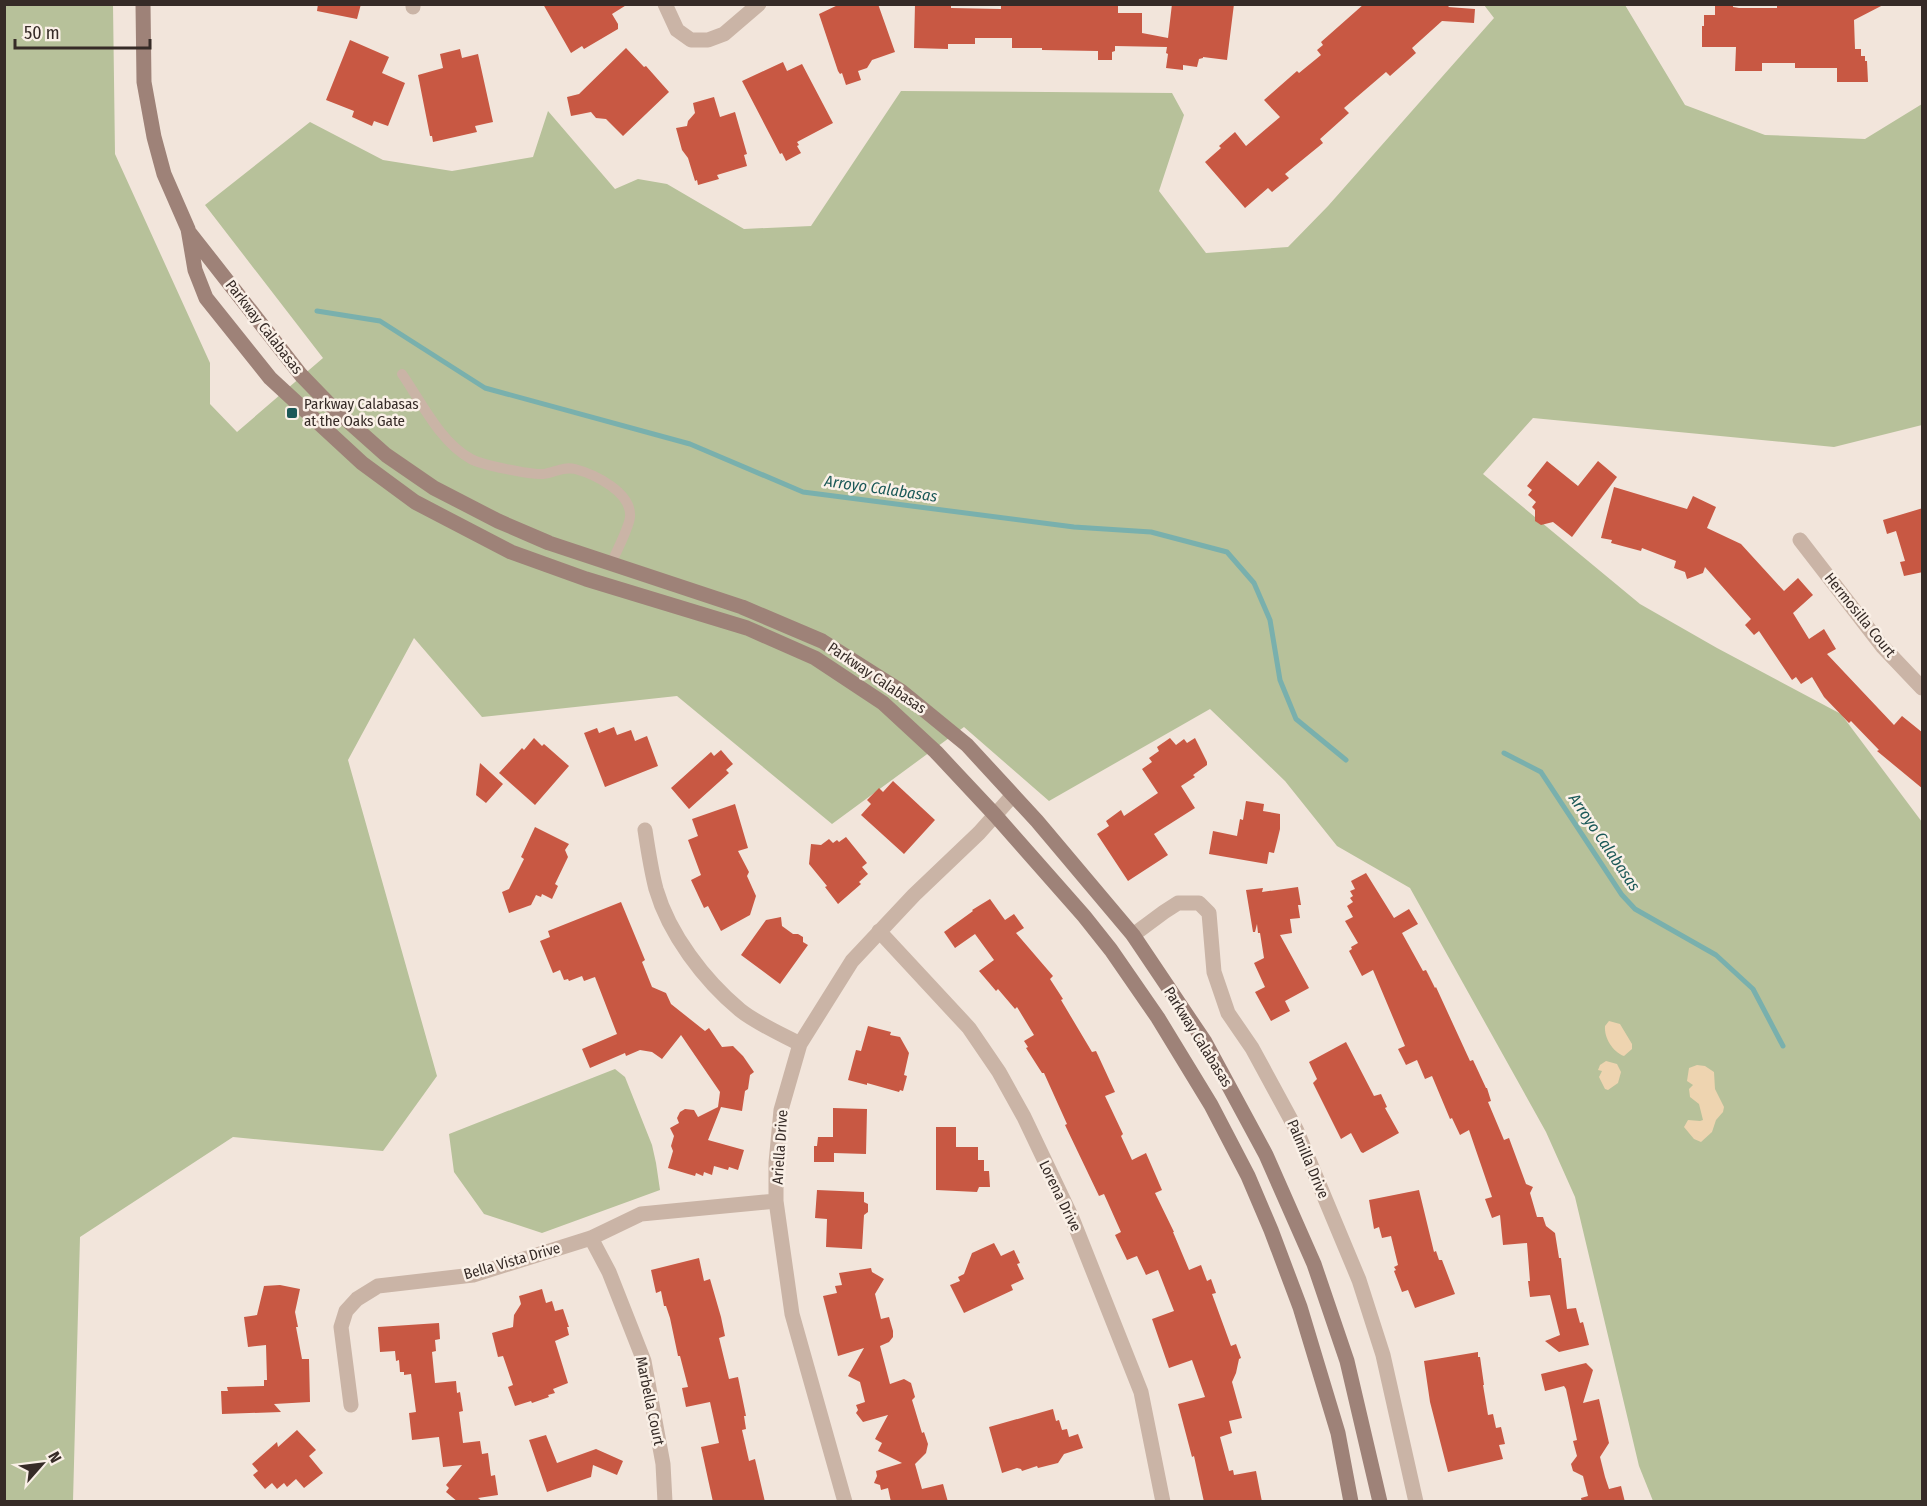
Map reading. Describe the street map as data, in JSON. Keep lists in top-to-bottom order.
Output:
{
  "streets": {
    "street": [
      "Parkway Calabasas",
      "Hermosilla Court",
      "Ariella Drive",
      "Palmilla Drive",
      "Lorena Drive",
      "Bella Vista Drive",
      "Marbella Court"
    ]
  },
  "crossings": [
    ["Parkway Calabasas", "Ariella Drive"],
    ["Parkway Calabasas", "Palmilla Drive"],
    ["Ariella Drive", "Lorena Drive"],
    ["Ariella Drive", "Bella Vista Drive"],
    ["Bella Vista Drive", "Marbella Court"]
  ],
  "water": ["Arroyo Calabasas"],
  "places": {
    "transit": ["Parkway Calabasas at the Oaks Gate"]
  },
  "scale_bar": "50 m",
  "north": "top right"
}
